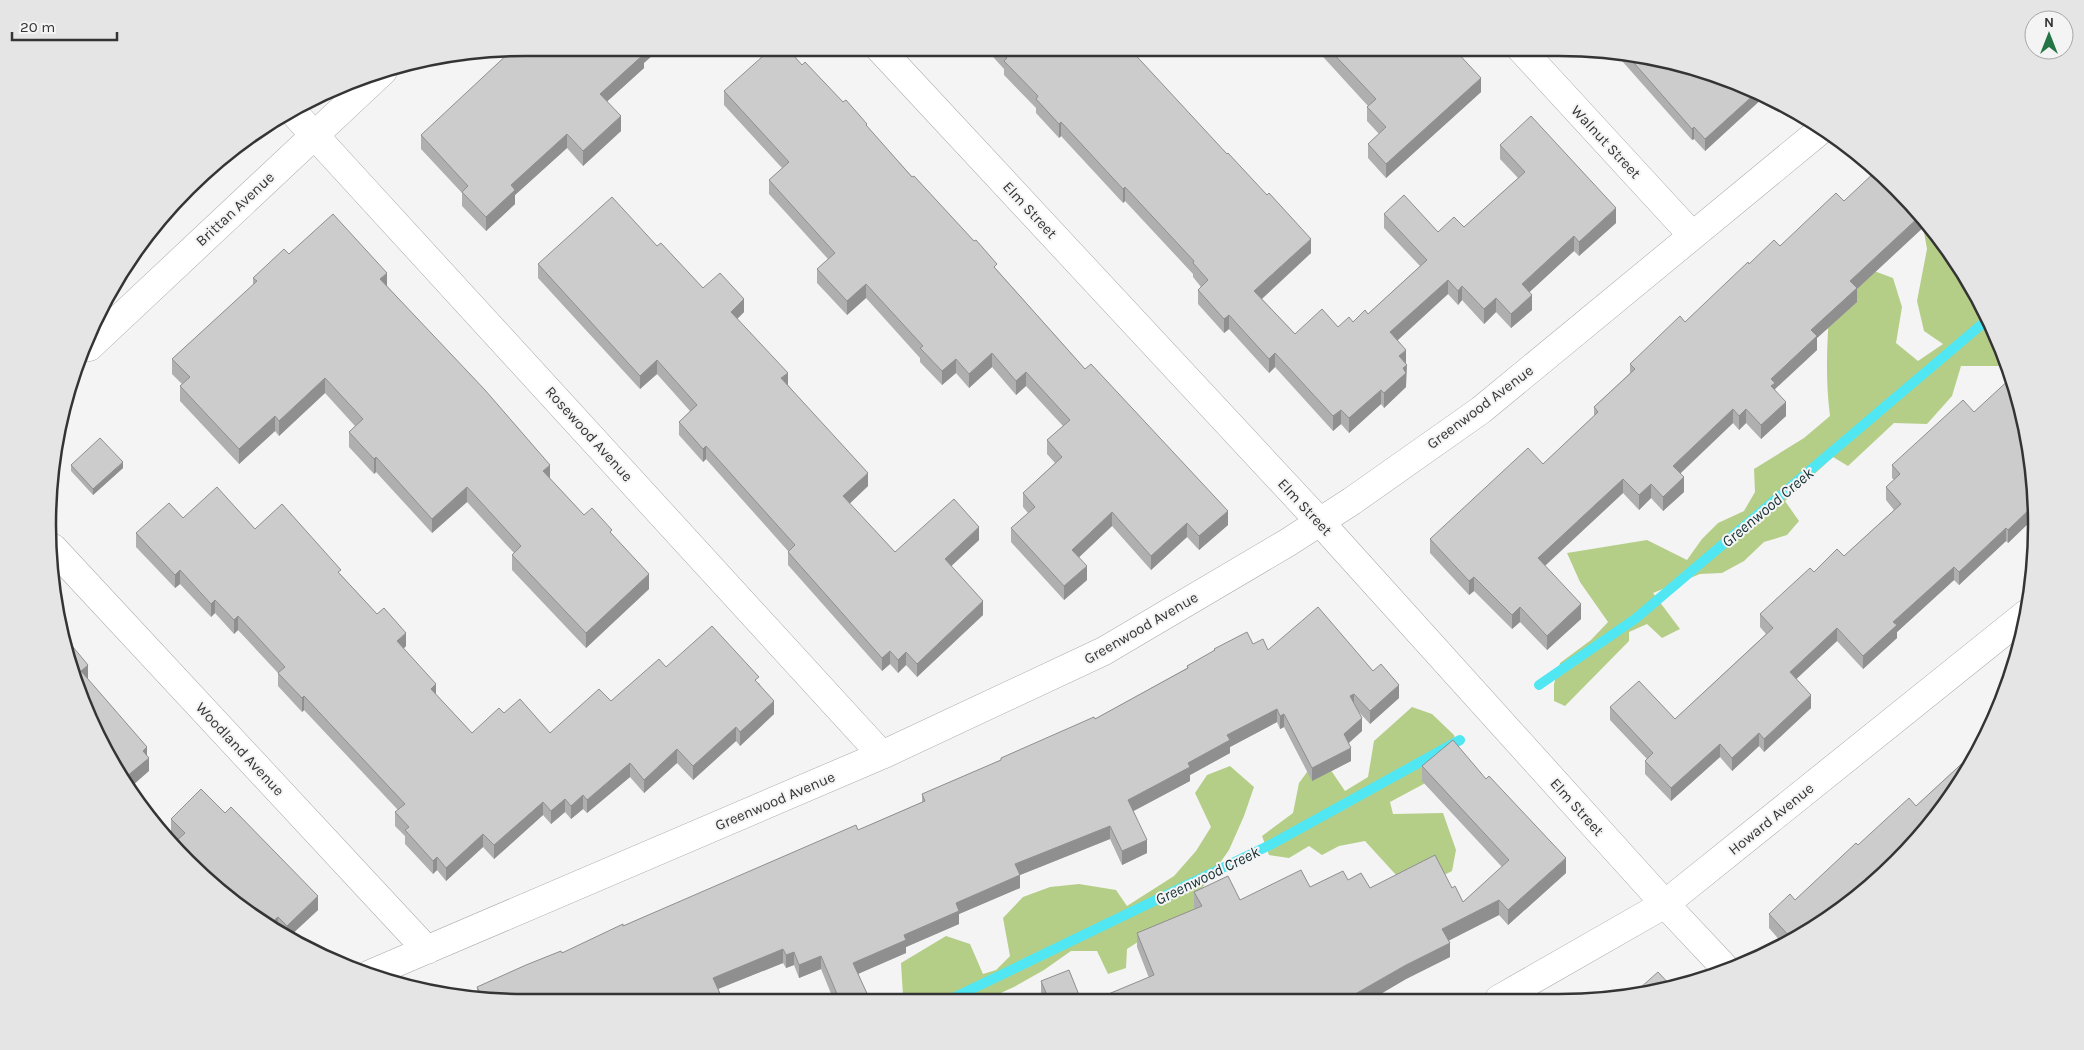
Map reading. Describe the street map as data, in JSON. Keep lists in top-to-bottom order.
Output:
{
  "streets": {
    "street": [
      "Walnut Street",
      "Brittan Avenue",
      "Elm Street",
      "Greenwood Avenue",
      "Rosewood Avenue",
      "Woodland Avenue",
      "Howard Avenue"
    ]
  },
  "crossings": [
    ["Walnut Street", "Greenwood Avenue"],
    ["Brittan Avenue", "Rosewood Avenue"],
    ["Elm Street", "Greenwood Avenue"],
    ["Elm Street", "Howard Avenue"],
    ["Greenwood Avenue", "Rosewood Avenue"],
    ["Greenwood Avenue", "Woodland Avenue"]
  ],
  "water": ["Greenwood Creek"],
  "scale_bar": "20 m",
  "north": "top"
}
